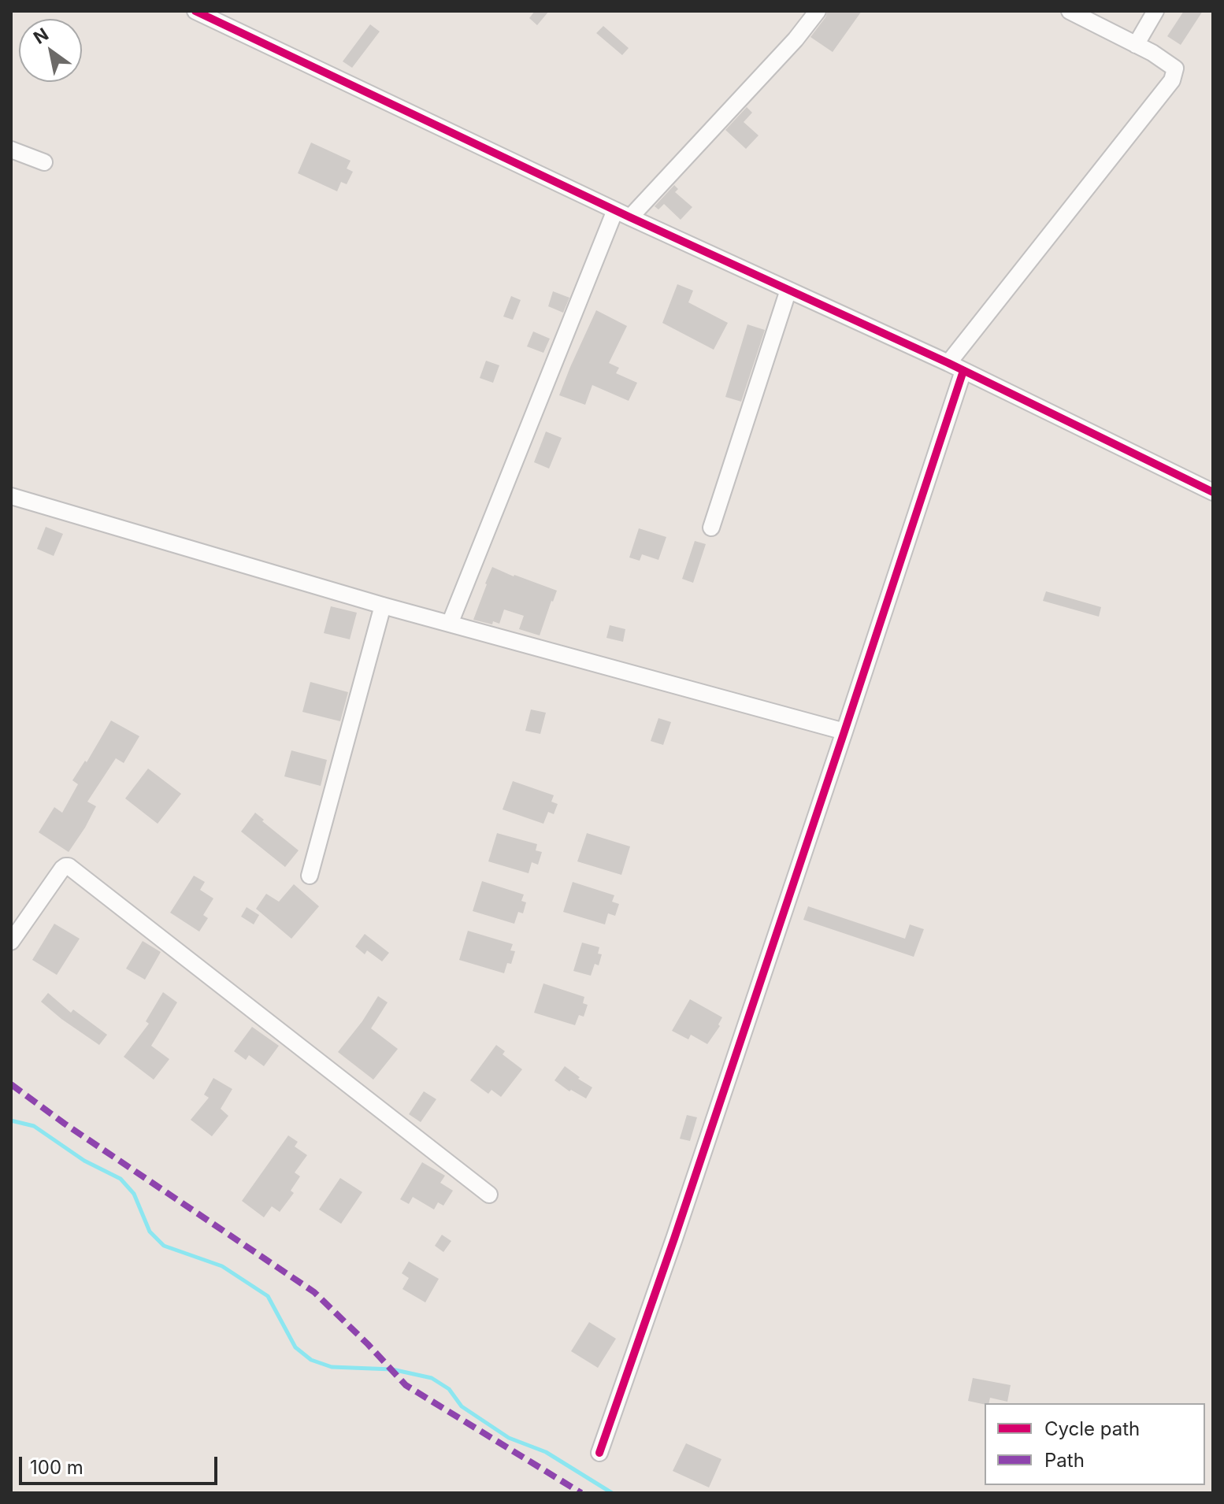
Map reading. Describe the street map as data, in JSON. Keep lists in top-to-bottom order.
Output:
{
  "legend": ["Cycle path", "Path"],
  "scale_bar": "100 m",
  "north": "top left"
}
